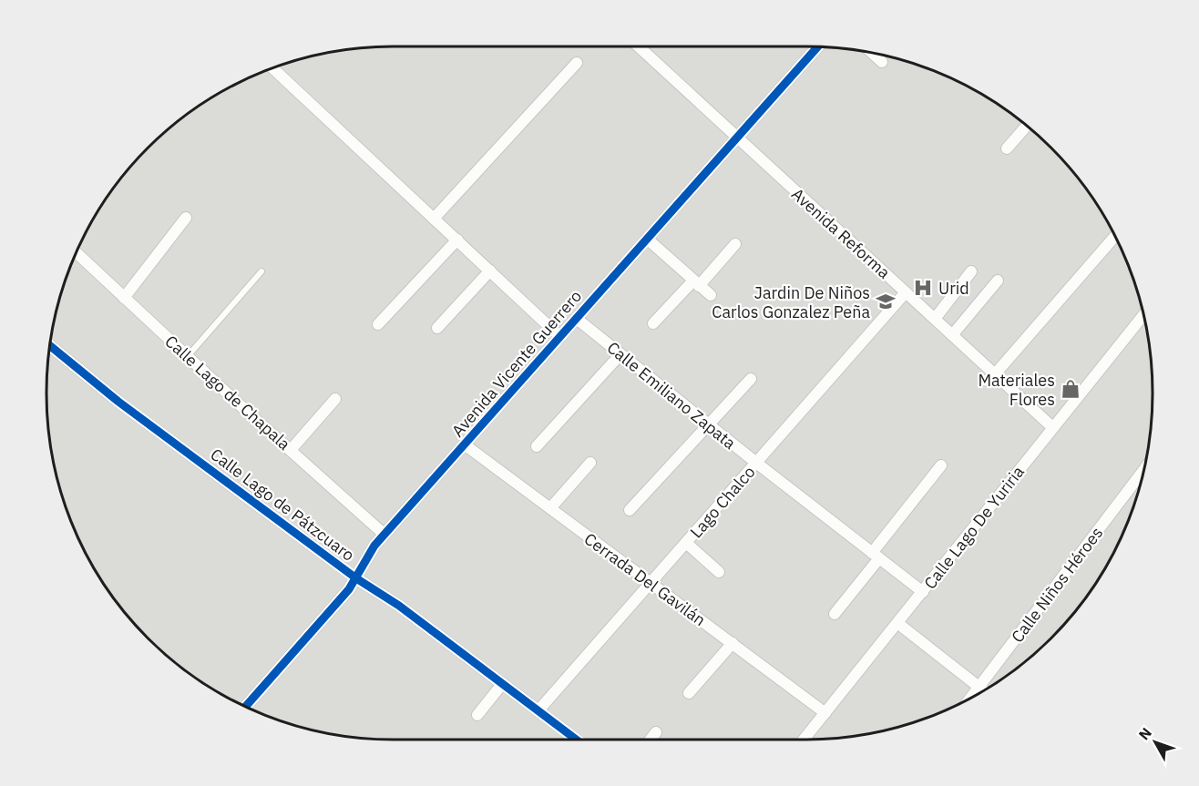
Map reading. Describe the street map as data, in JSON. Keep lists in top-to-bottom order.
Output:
{
  "streets": {
    "street": [
      "Avenida Reforma",
      "Avenida Vicente Guerrero",
      "Calle Lago de Chapala",
      "Calle Emiliano Zapata",
      "Lago Chalco",
      "Calle Lago de Pátzcuaro",
      "Calle Lago De Yuriria",
      "Cerrada Del Gavilán",
      "Calle Niños Héroes"
    ]
  },
  "crossings": [
    ["Avenida Reforma", "Avenida Vicente Guerrero"],
    ["Avenida Reforma", "Lago Chalco"],
    ["Avenida Reforma", "Calle Lago De Yuriria"],
    ["Avenida Vicente Guerrero", "Calle Lago de Chapala"],
    ["Avenida Vicente Guerrero", "Calle Emiliano Zapata"],
    ["Avenida Vicente Guerrero", "Calle Lago de Pátzcuaro"],
    ["Avenida Vicente Guerrero", "Cerrada Del Gavilán"],
    ["Calle Emiliano Zapata", "Lago Chalco"],
    ["Calle Emiliano Zapata", "Calle Lago De Yuriria"],
    ["Lago Chalco", "Calle Lago de Pátzcuaro"],
    ["Lago Chalco", "Cerrada Del Gavilán"],
    ["Calle Lago De Yuriria", "Cerrada Del Gavilán"]
  ],
  "places": {
    "hospital": ["Urid"],
    "school or university": ["Jardin De Niños Carlos Gonzalez Peña"],
    "shop": ["Materiales Flores"]
  },
  "north": "top left"
}
